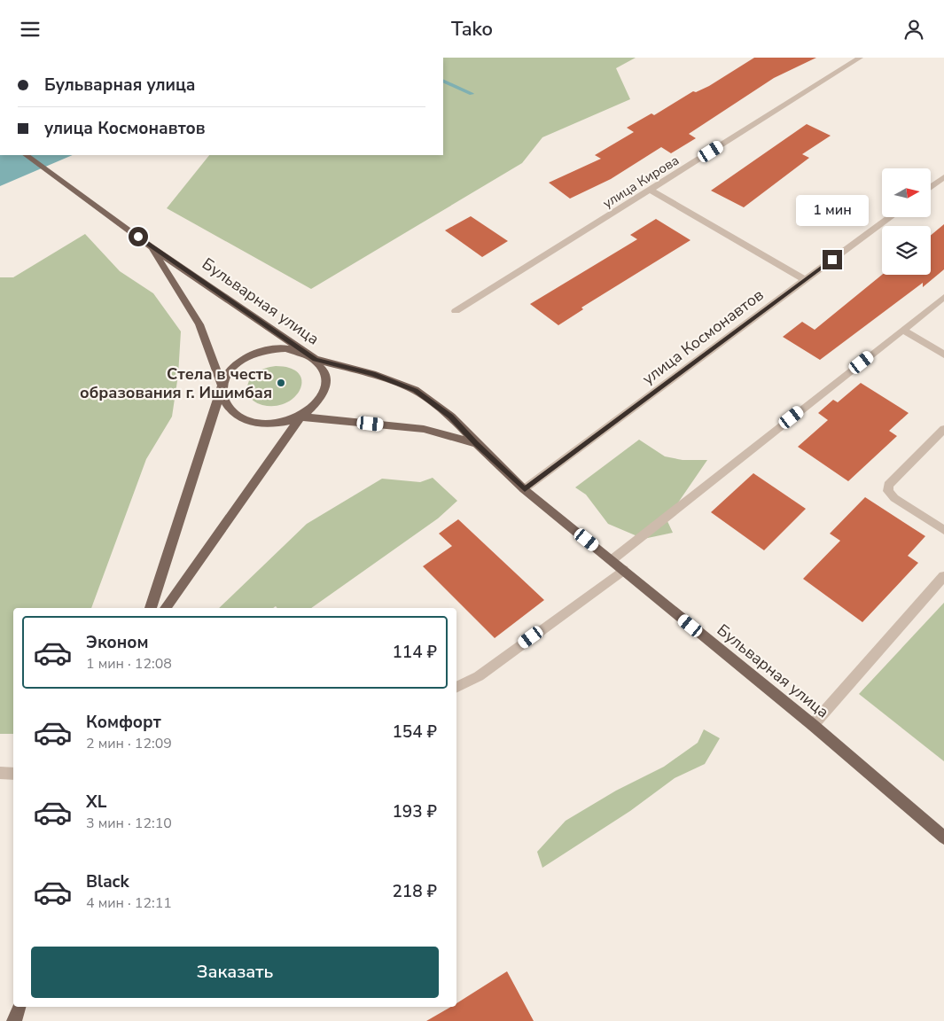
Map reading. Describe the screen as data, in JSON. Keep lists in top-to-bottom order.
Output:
{
  "streets": {
    "main road": ["Бульварная улица"],
    "street": ["улица Кирова", "улица Космонавтов"]
  },
  "crossings": [
    ["Бульварная улица", "улица Космонавтов"]
  ],
  "places": ["Стела в честь образования г. Ишимбая"],
  "north": "right",
  "page": {
    "header": "Tako",
    "banner": ["Бульварная улица", "улица Космонавтов"],
    "bubble": "1 мин",
    "list": [
      {
        "name": "Эконом",
        "note": "1 мин · 12:08",
        "value": "114 ₽"
      },
      {
        "name": "Комфорт",
        "note": "2 мин · 12:09",
        "value": "154 ₽"
      },
      {
        "name": "XL",
        "note": "3 мин · 12:10",
        "value": "193 ₽"
      },
      {
        "name": "Black",
        "note": "4 мин · 12:11",
        "value": "218 ₽"
      }
    ],
    "buttons": "Заказать"
  }
}
